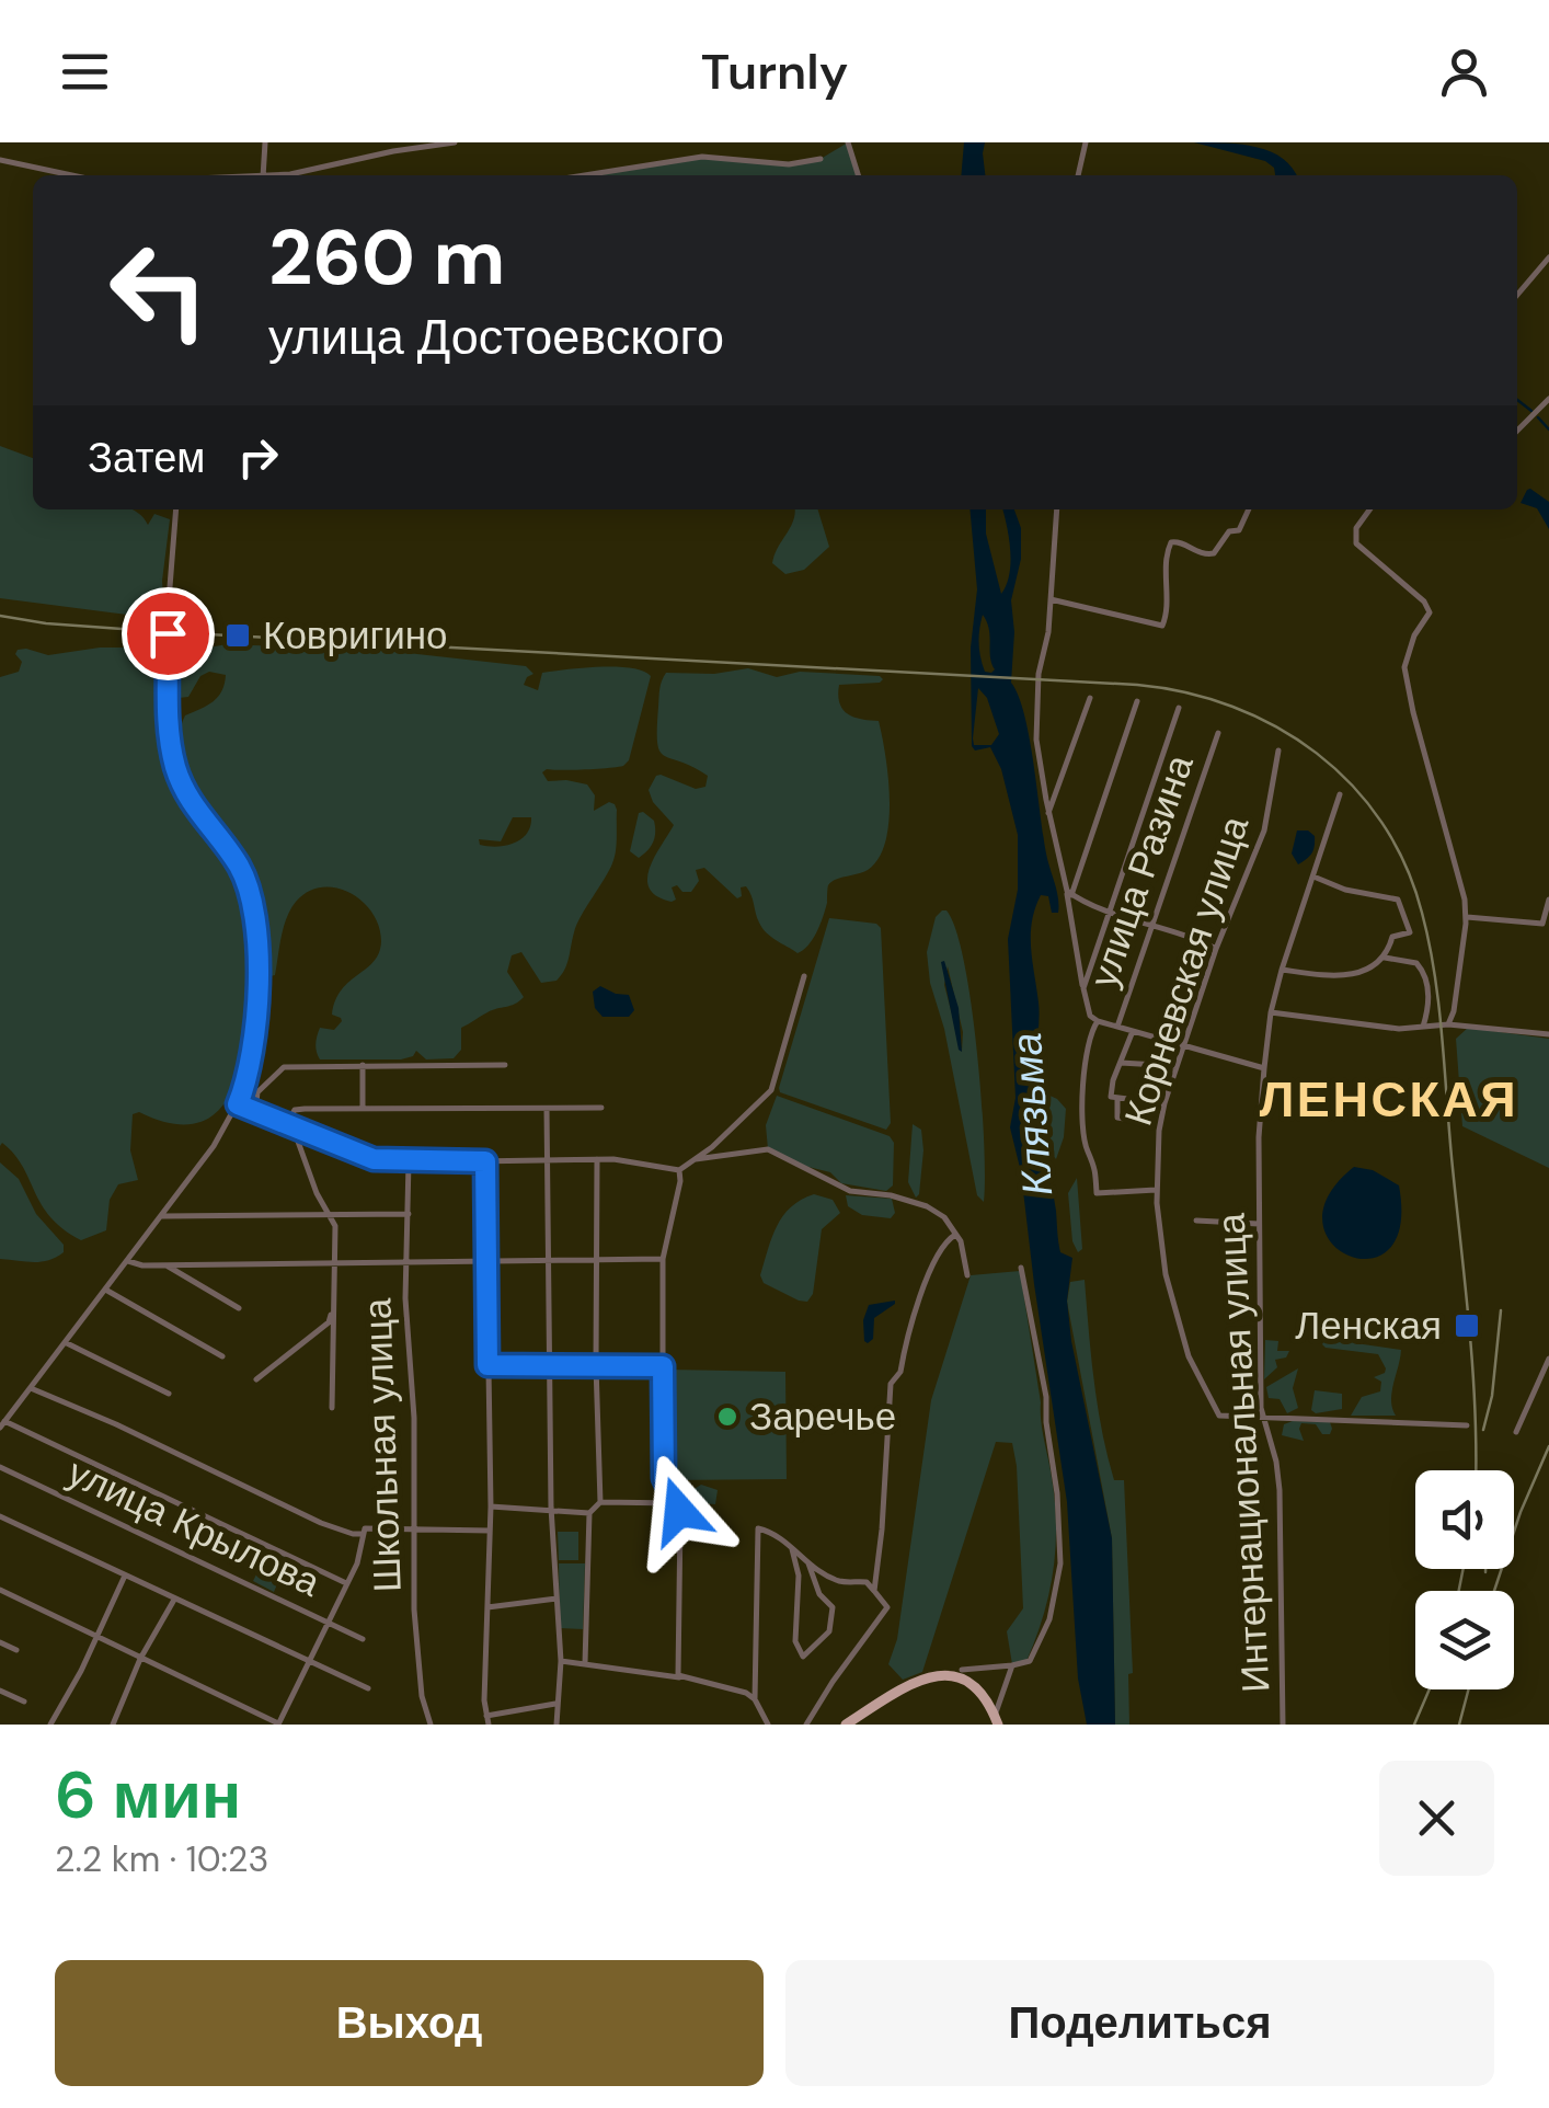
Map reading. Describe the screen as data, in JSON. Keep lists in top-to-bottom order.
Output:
{
  "streets": {
    "street": [
      "улица Разина",
      "Корневская улица",
      "Школьная улица",
      "Интернациональная улица",
      "улица Крылова"
    ]
  },
  "crossings": [
    ["Корневская улица", "Интернациональная улица"]
  ],
  "districts": ["ЛЕНСКАЯ"],
  "water": ["Клязьма"],
  "places": {
    "transit": ["Ковригино", "Ленская"],
    "other": ["Заречье"]
  },
  "page": {
    "header": "Turnly",
    "turn": ["260 m", "улица Достоевского"],
    "then": "Затем",
    "heading": ["6 мин", "2.2 km · 10:23"],
    "buttons": ["Выход", "Поделиться"]
  }
}
